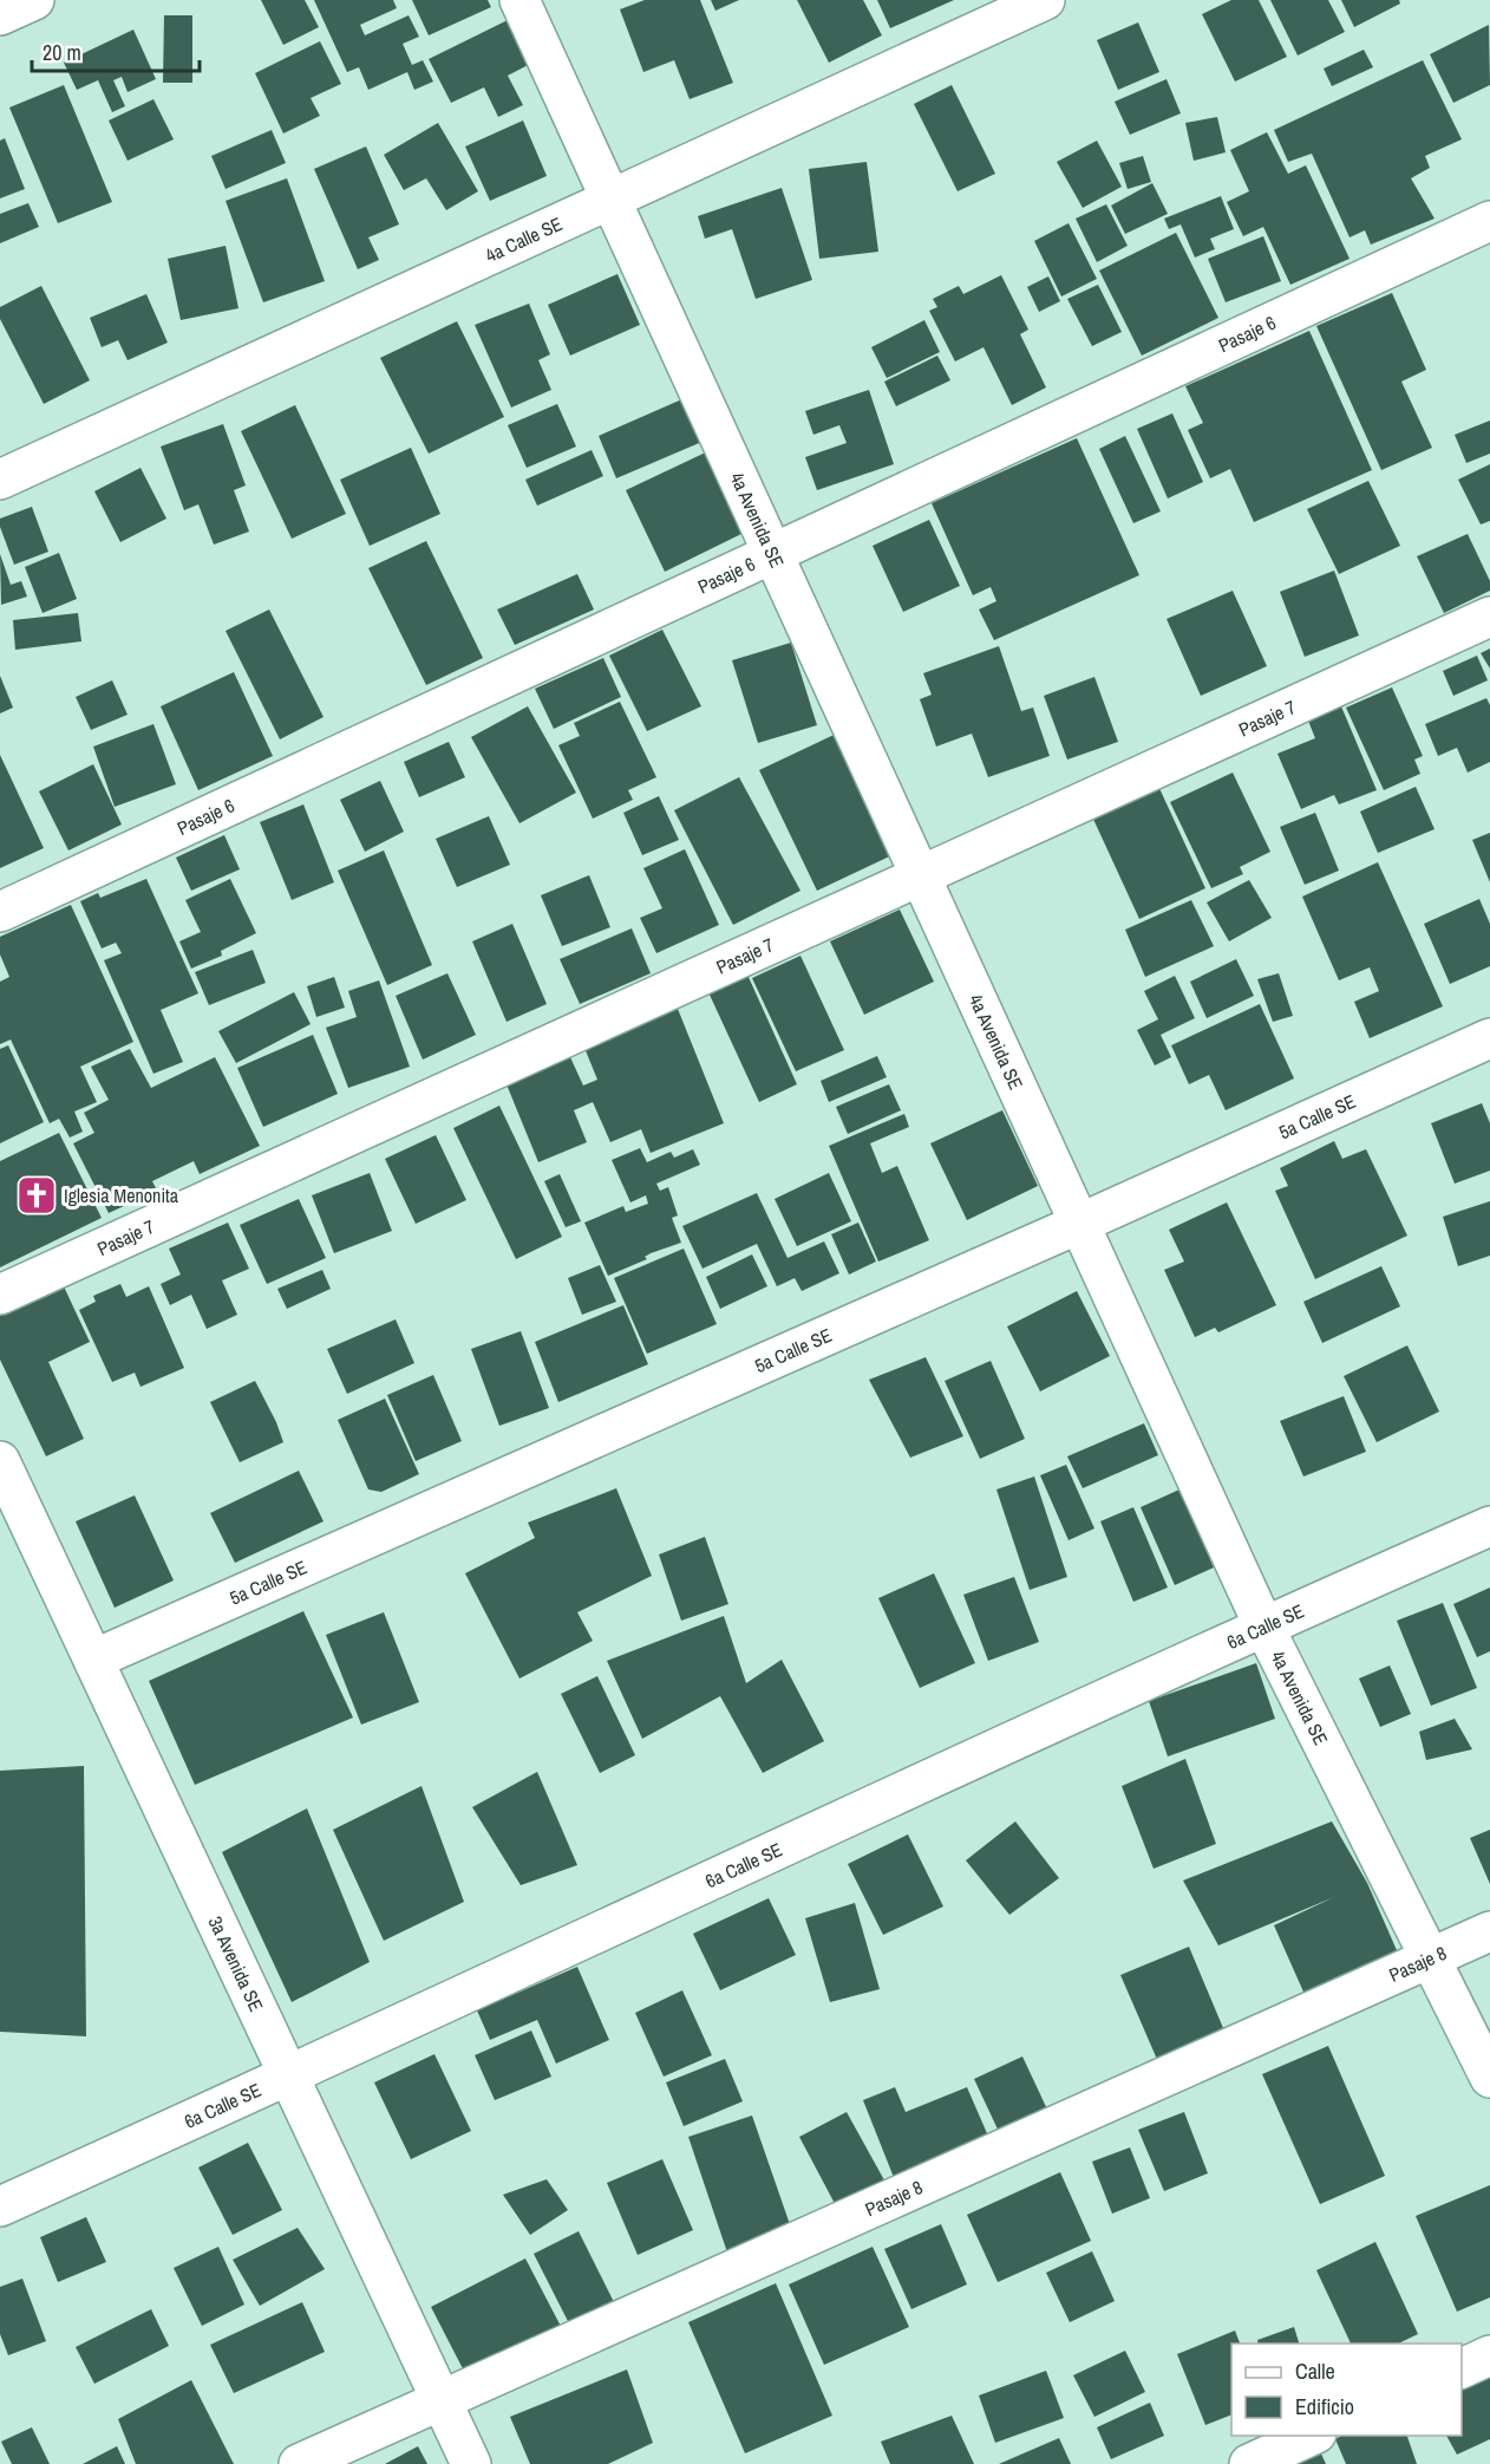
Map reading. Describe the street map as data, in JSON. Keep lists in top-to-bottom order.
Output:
{
  "streets": {
    "street": [
      "4a Calle SE",
      "Pasaje 6",
      "4a Avenida SE",
      "Pasaje 7",
      "5a Calle SE",
      "6a Calle SE",
      "3a Avenida SE",
      "Pasaje 8"
    ]
  },
  "crossings": [
    ["4a Calle SE", "4a Avenida SE"],
    ["Pasaje 6", "4a Avenida SE"],
    ["4a Avenida SE", "Pasaje 7"],
    ["4a Avenida SE", "5a Calle SE"],
    ["4a Avenida SE", "6a Calle SE"],
    ["4a Avenida SE", "Pasaje 8"],
    ["5a Calle SE", "3a Avenida SE"],
    ["6a Calle SE", "3a Avenida SE"],
    ["3a Avenida SE", "Pasaje 8"]
  ],
  "places": {
    "church": ["Iglesia Menonita"]
  },
  "legend": ["Calle", "Edificio"],
  "scale_bar": "20 m"
}
